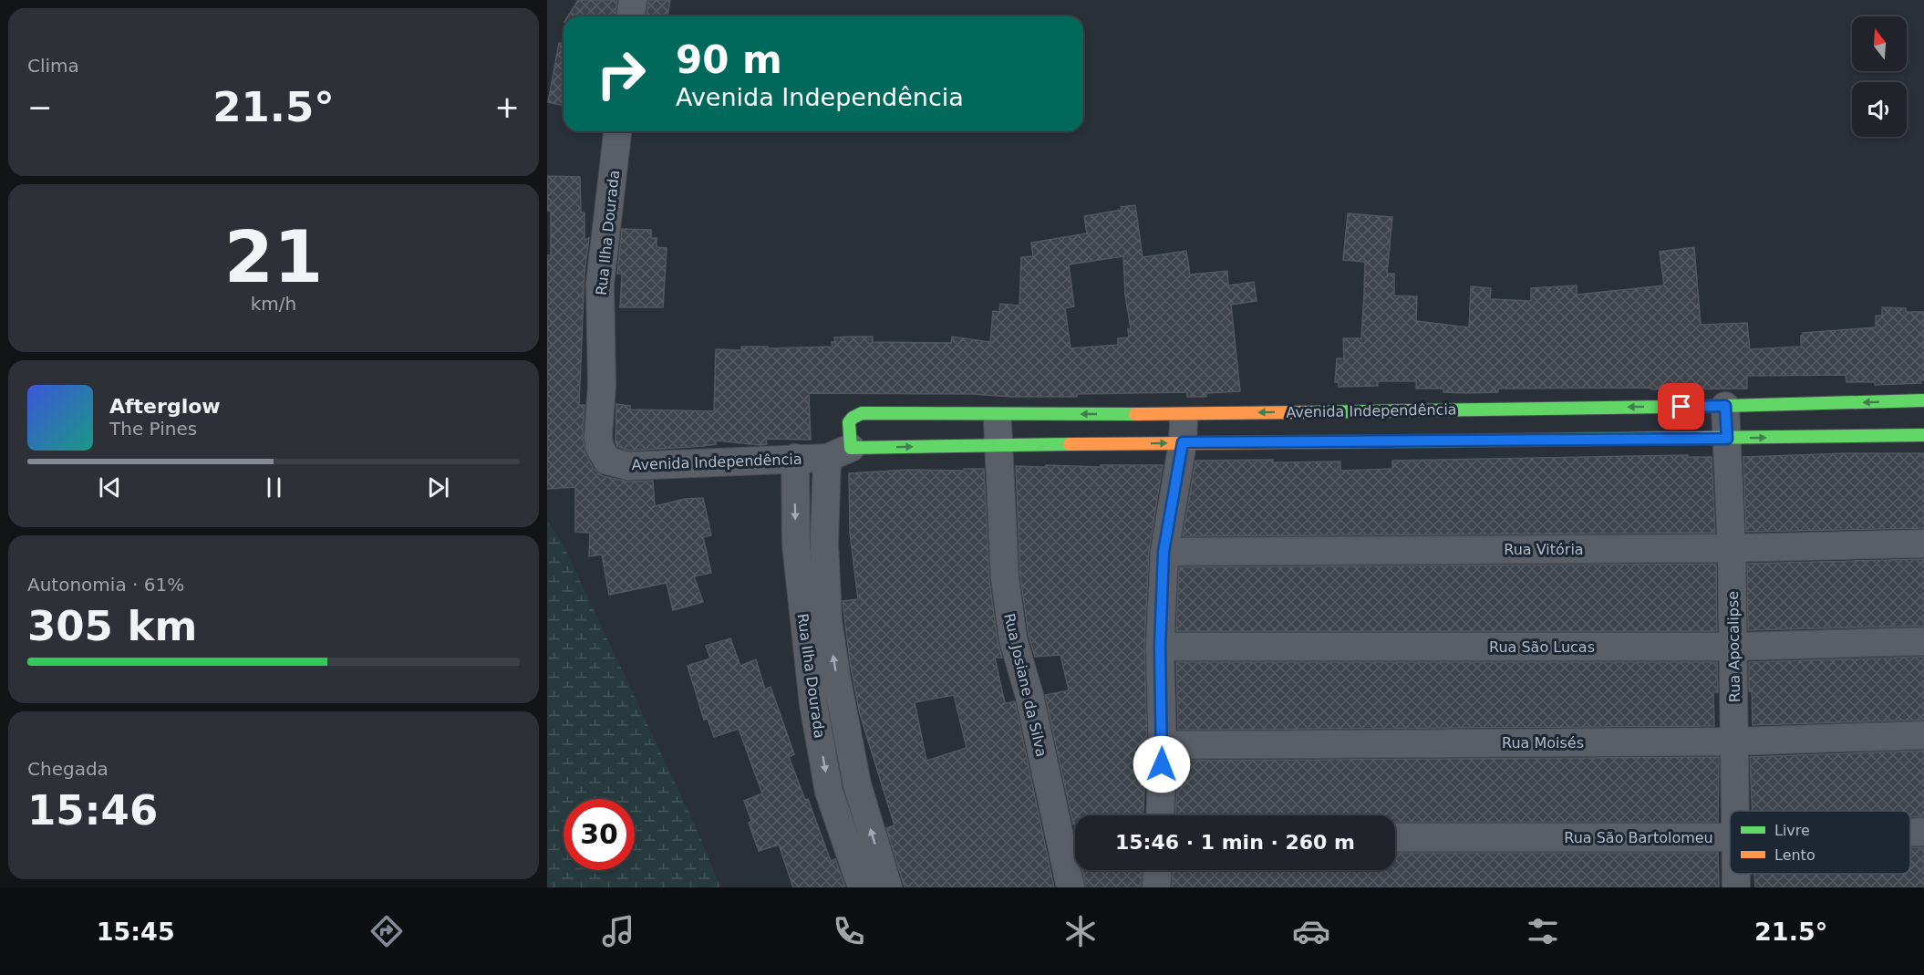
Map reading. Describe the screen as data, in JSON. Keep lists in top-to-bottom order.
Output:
{
  "streets": {
    "main road": ["Avenida Independência"],
    "street": [
      "Rua Ilha Dourada",
      "Rua Vitória",
      "Rua São Lucas",
      "Rua Apocalipse",
      "Rua Josiane da Silva",
      "Rua Moisés",
      "Rua São Bartolomeu"
    ]
  },
  "crossings": [
    ["Rua Ilha Dourada", "Avenida Independência"],
    ["Avenida Independência", "Rua Apocalipse"],
    ["Avenida Independência", "Rua Josiane da Silva"],
    ["Rua Vitória", "Rua Apocalipse"],
    ["Rua São Lucas", "Rua Apocalipse"],
    ["Rua Apocalipse", "Rua Moisés"]
  ],
  "legend": ["Livre", "Lento"],
  "north": "top",
  "page": {
    "tile": [
      "Clima",
      ["21", "km/h"],
      ["Autonomia · 61%", "305 km"],
      ["Chegada", "15:46"]
    ],
    "turn": ["90 m", "Avenida Independência"],
    "heat": ["−", "21.5°", "+"],
    "song": ["Afterglow", "The Pines"],
    "limit": "30",
    "trip": "15:46 · 1 min · 260 m",
    "tabs": ["15:45", "21.5°"]
  }
}
